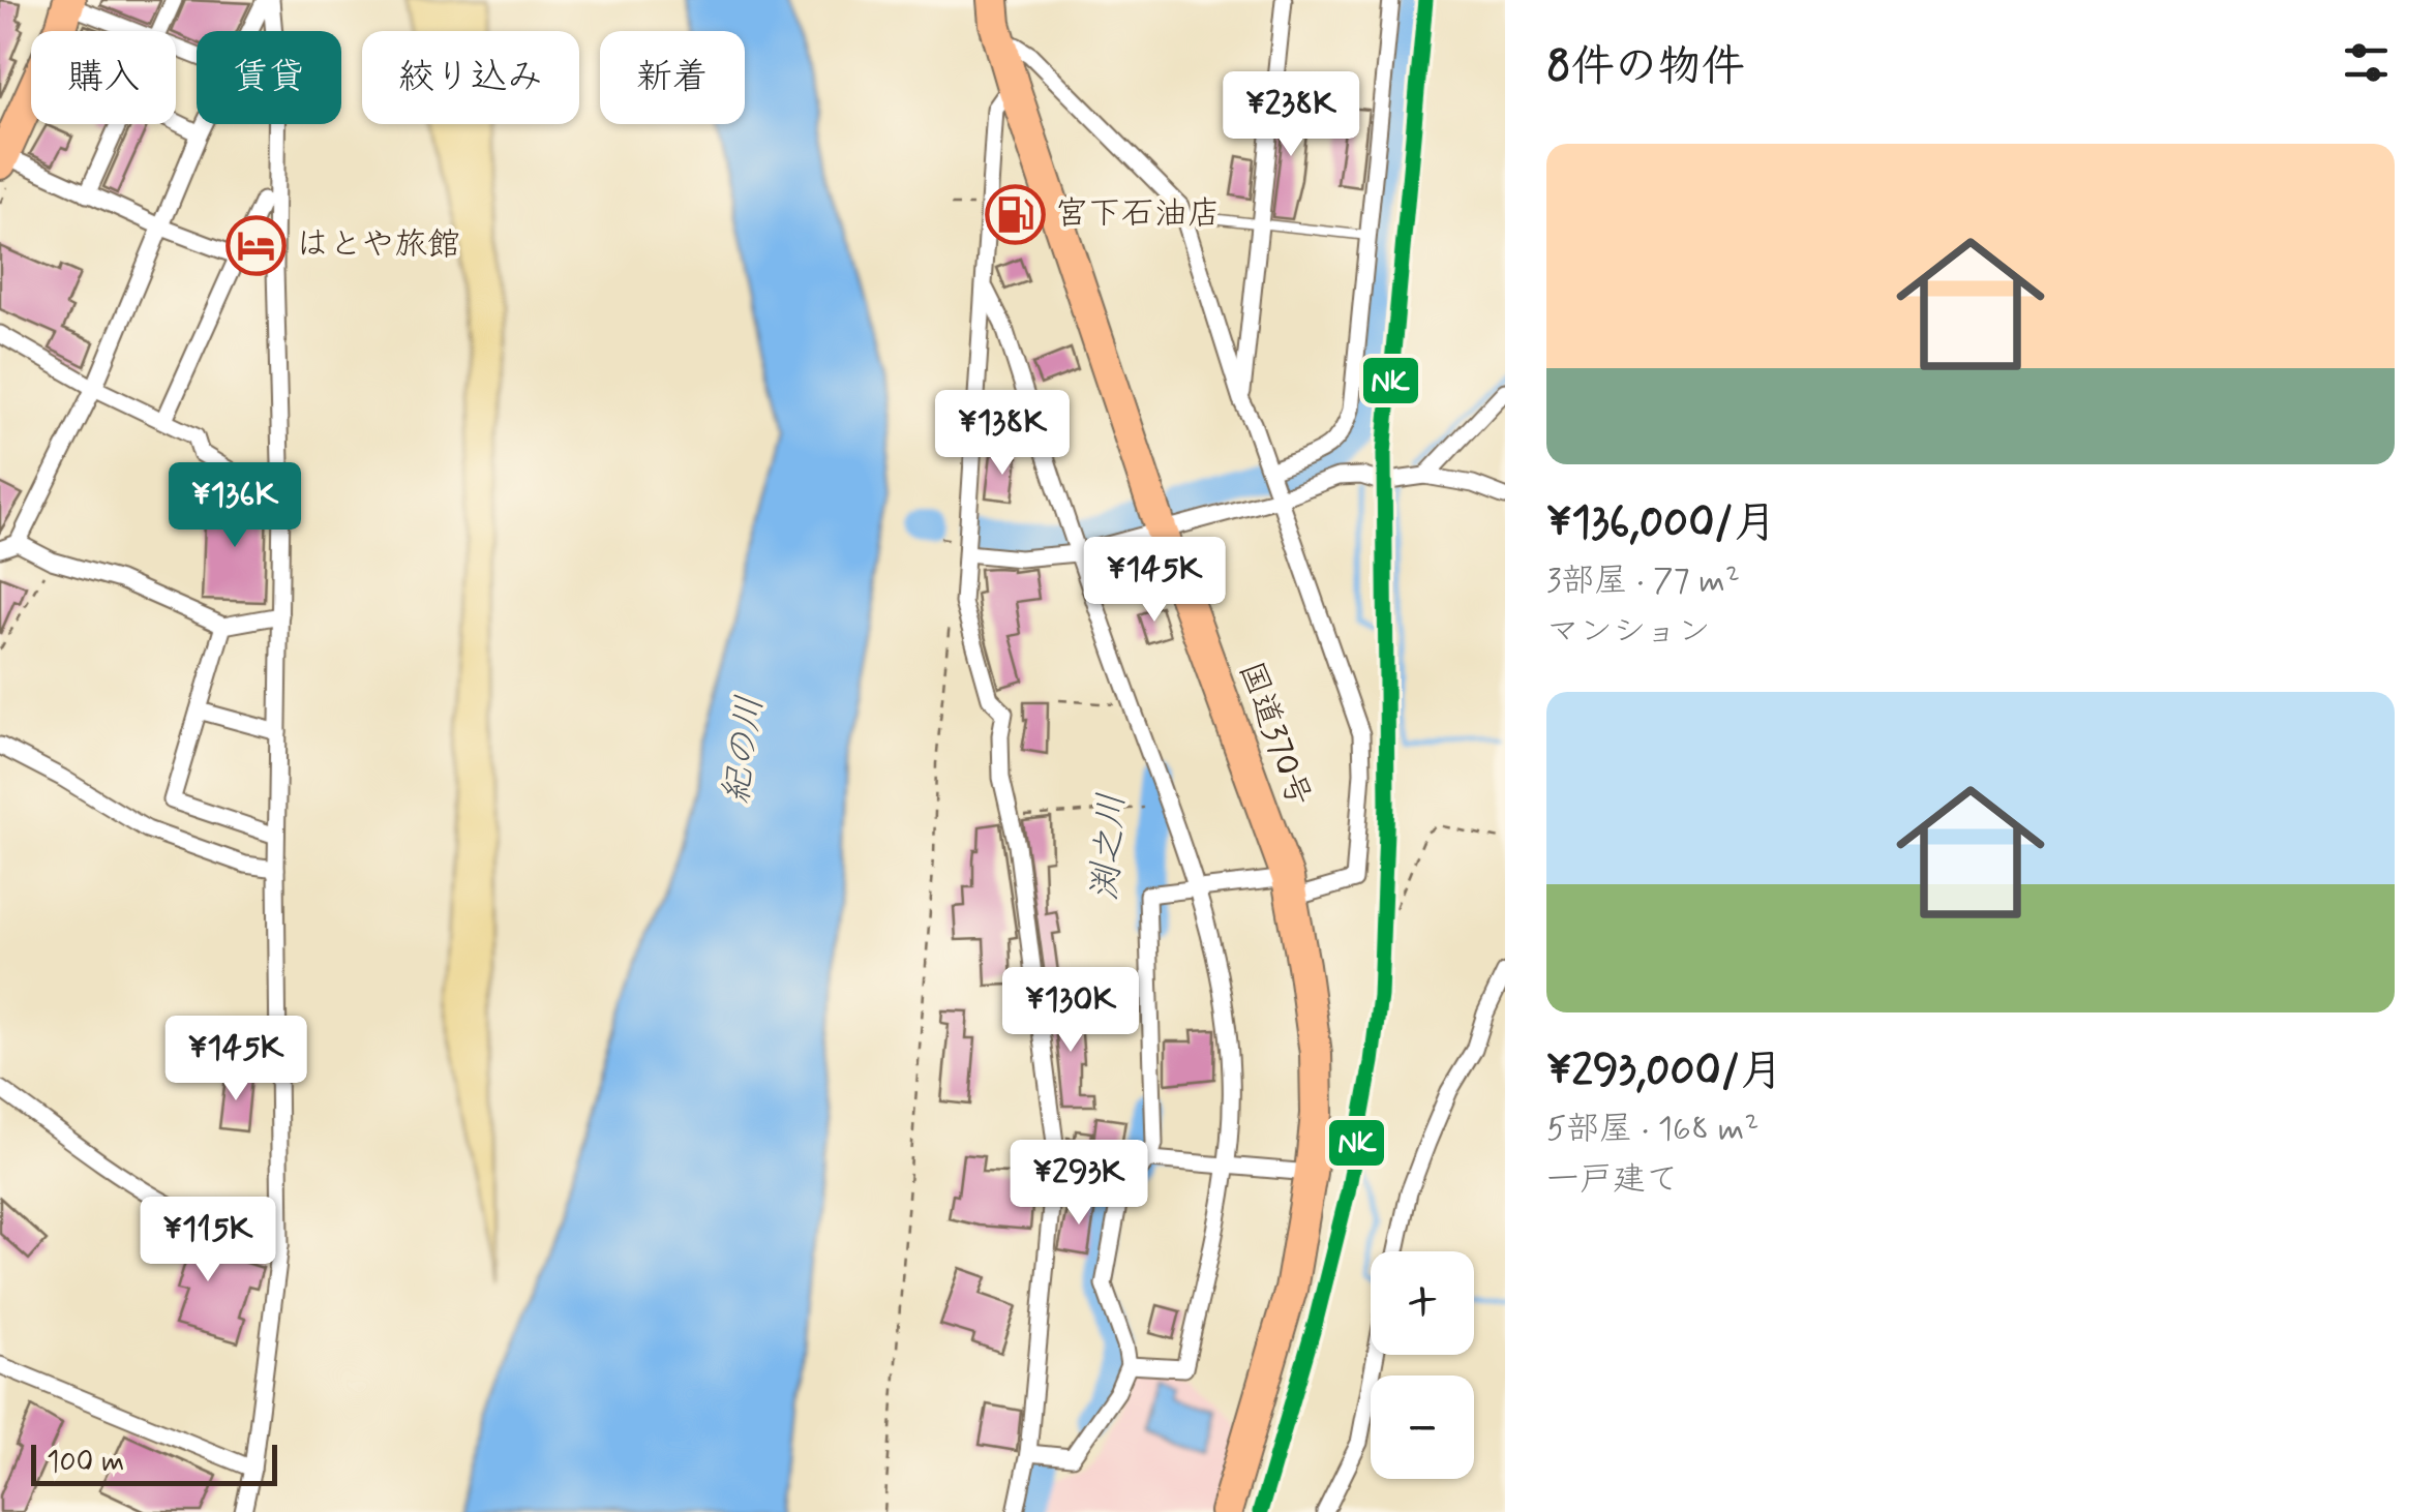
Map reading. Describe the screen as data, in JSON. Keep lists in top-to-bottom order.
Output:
{
  "streets": {
    "highway": ["国道370号"]
  },
  "water": ["紀の川", "渕之川"],
  "places": {
    "fuel station": ["宮下石油店"],
    "hotel": ["はとや旅館"]
  },
  "lines": ["transit line NK"],
  "scale_bar": "100 m",
  "page": {
    "heading": "8件の物件",
    "chip": [
      "購入",
      "賃貸",
      "絞り込み",
      "新着"
    ],
    "price": [
      "¥238K",
      "¥138K",
      "¥136K",
      "¥145K",
      "¥130K",
      "¥145K",
      "¥293K",
      "¥115K"
    ],
    "list": [
      {
        "name": "¥136,000/月",
        "note": "3部屋 · 77 m² · マンション"
      },
      {
        "name": "¥293,000/月",
        "note": "5部屋 · 168 m² · 一戸建て"
      }
    ],
    "map_buttons": ["+", "−"],
    "scale": "100 m"
  }
}
